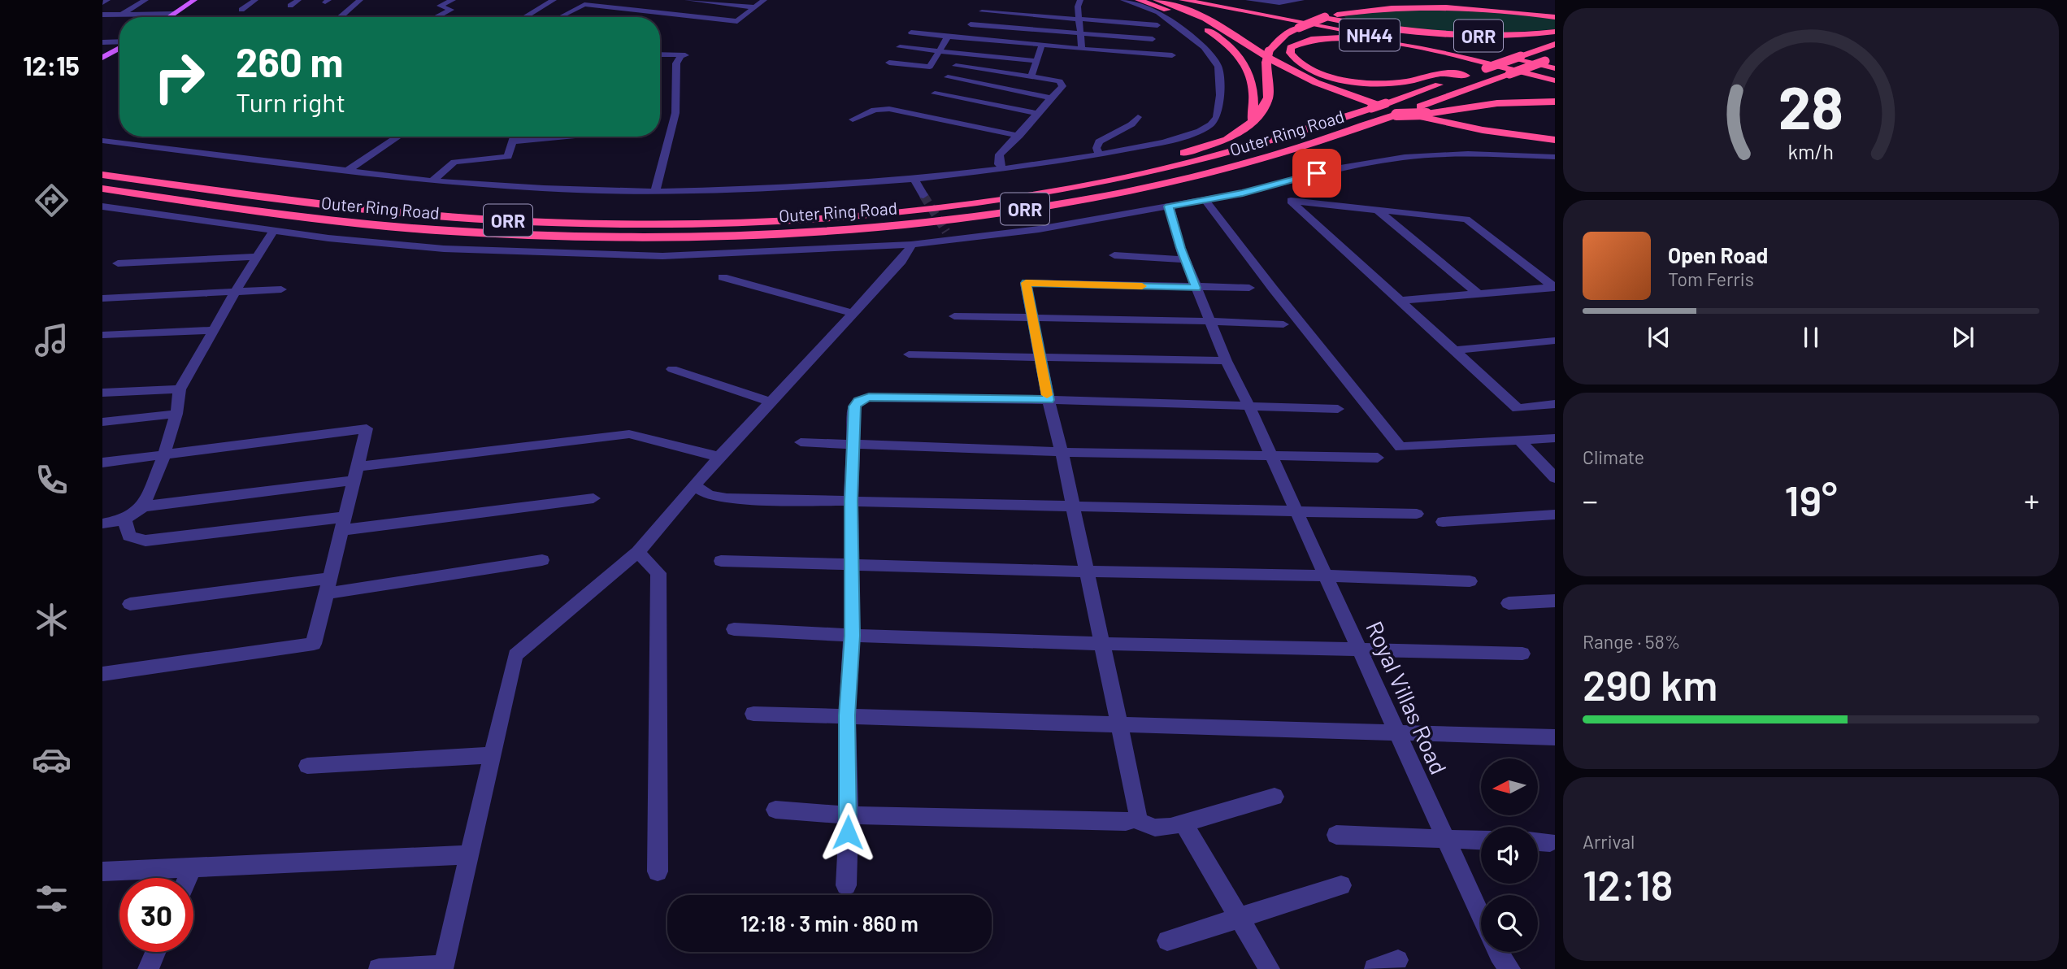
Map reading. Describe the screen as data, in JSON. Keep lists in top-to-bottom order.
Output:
{
  "streets": {
    "highway": ["NH44", "ORR", "Outer Ring Road"],
    "street": ["Royal Villas Road"]
  },
  "crossings": [
    ["NH44", "ORR"],
    ["ORR", "Outer Ring Road"]
  ],
  "north": "left",
  "page": {
    "tabs": "12:15",
    "turn": ["260 m", "Turn right"],
    "song": ["Open Road", "Tom Ferris"],
    "tile": [
      "Climate",
      ["Range · 58%", "290 km"],
      ["Arrival", "12:18"]
    ],
    "heat": ["−", "19°", "+"],
    "limit": "30",
    "trip": "12:18 · 3 min · 860 m",
    "gauge": ["28", "km/h"]
  }
}
